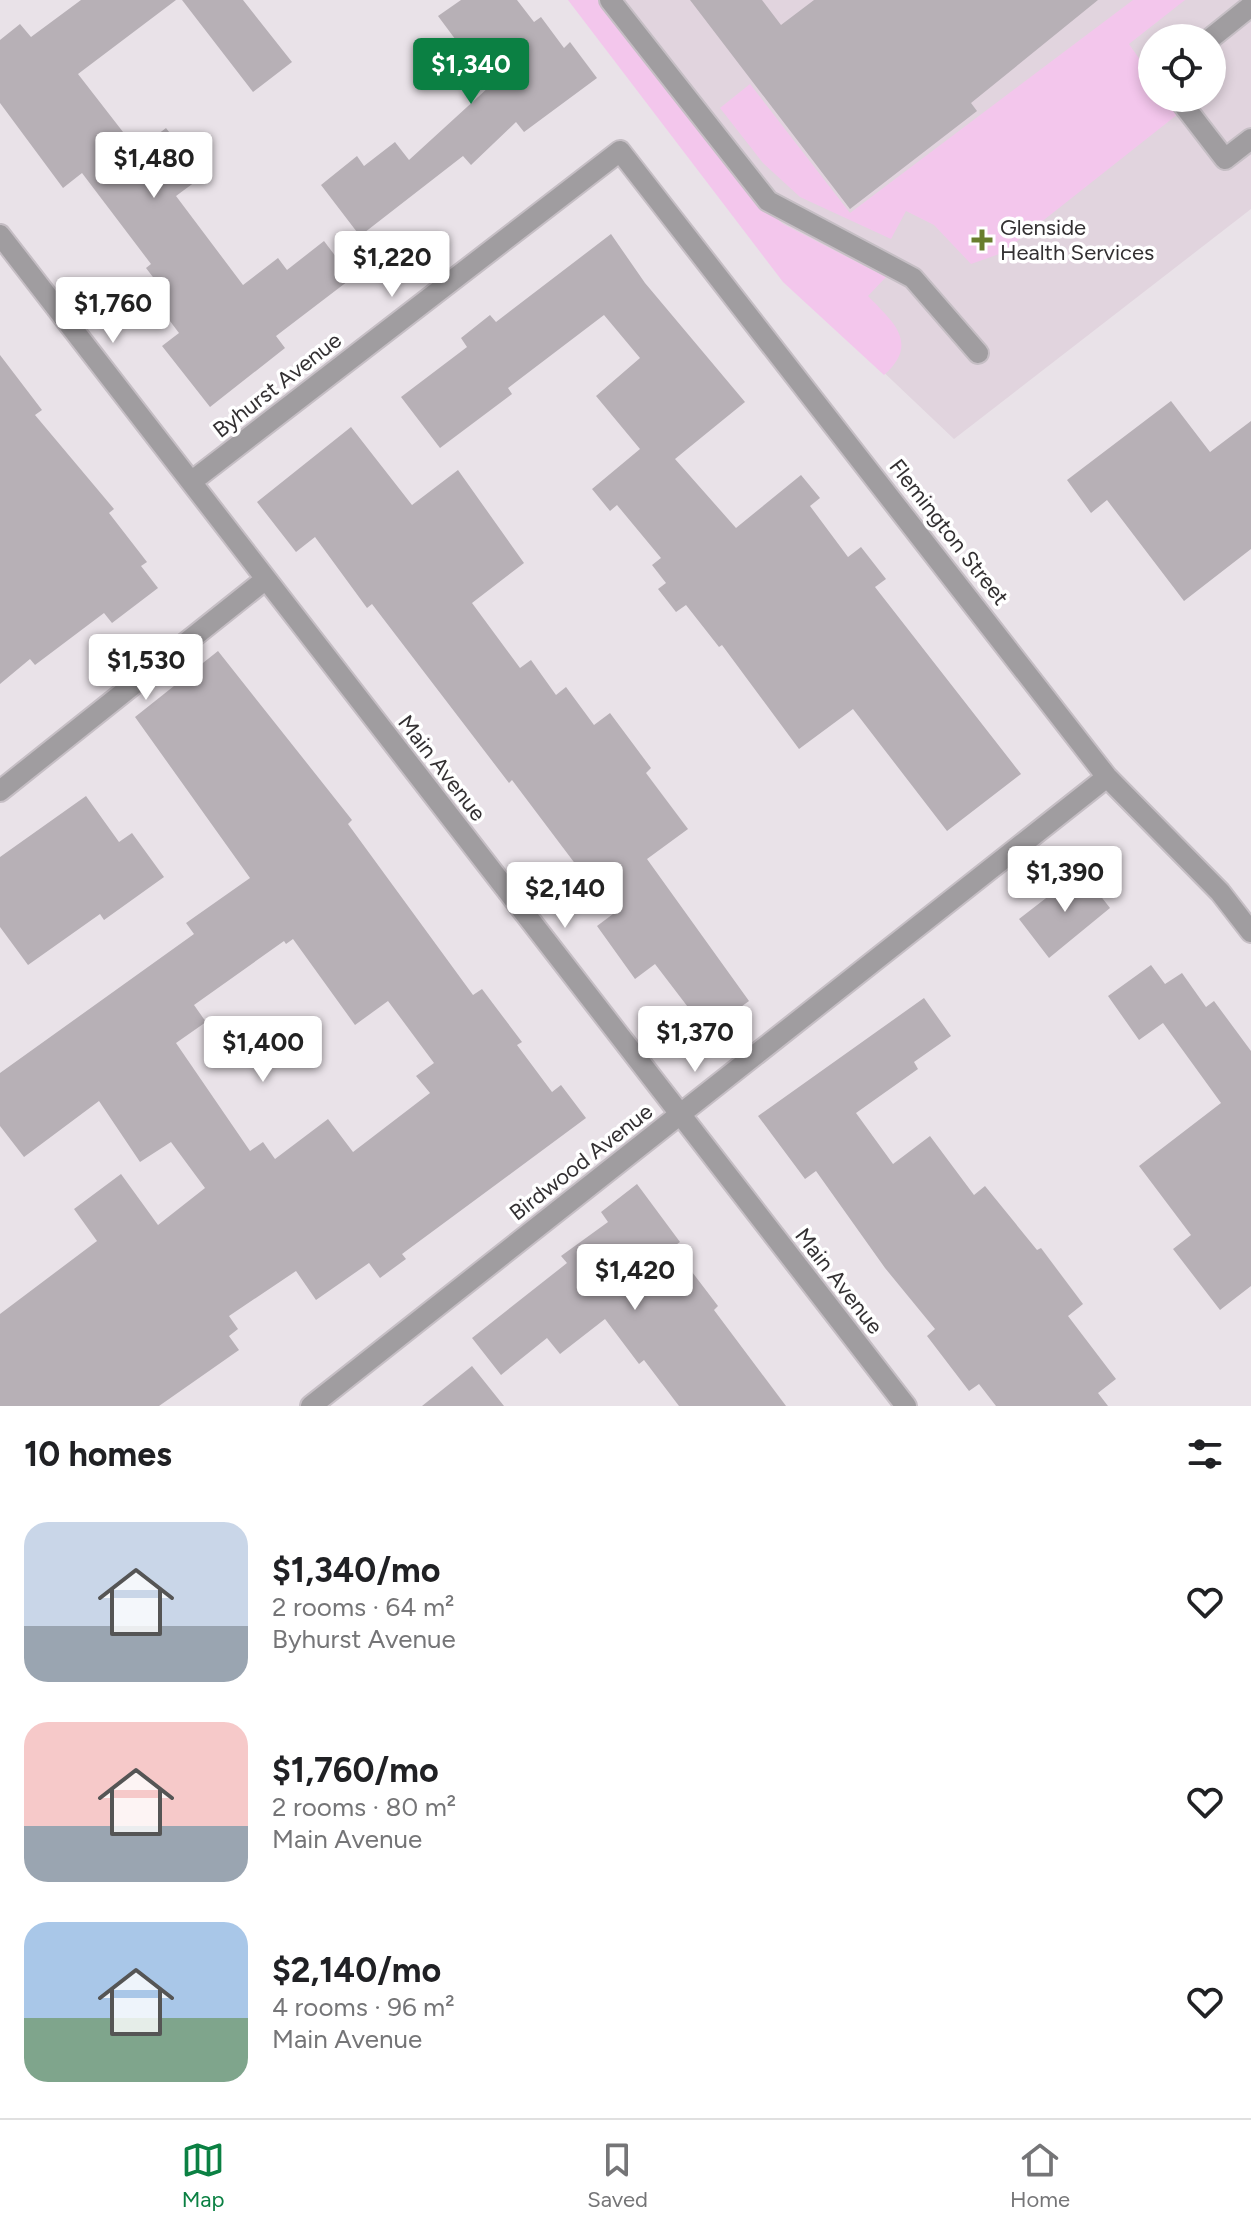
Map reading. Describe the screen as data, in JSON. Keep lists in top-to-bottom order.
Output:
{
  "streets": {
    "street": [
      "Byhurst Avenue",
      "Flemington Street",
      "Main Avenue",
      "Birdwood Avenue"
    ]
  },
  "crossings": [
    ["Byhurst Avenue", "Flemington Street"],
    ["Byhurst Avenue", "Main Avenue"],
    ["Flemington Street", "Birdwood Avenue"],
    ["Main Avenue", "Birdwood Avenue"]
  ],
  "places": {
    "health": ["Glenside Health Services"]
  },
  "page": {
    "price": [
      "$1,340",
      "$1,480",
      "$1,220",
      "$1,760",
      "$1,530",
      "$1,390",
      "$2,140",
      "$1,370",
      "$1,400",
      "$1,420"
    ],
    "heading": "10 homes",
    "list": [
      {
        "name": "$1,340/mo",
        "note": "2 rooms · 64 m² · Byhurst Avenue"
      },
      {
        "name": "$1,760/mo",
        "note": "2 rooms · 80 m² · Main Avenue"
      },
      {
        "name": "$2,140/mo",
        "note": "4 rooms · 96 m² · Main Avenue"
      }
    ],
    "tabs": ["Map", "Saved", "Home"]
  }
}
